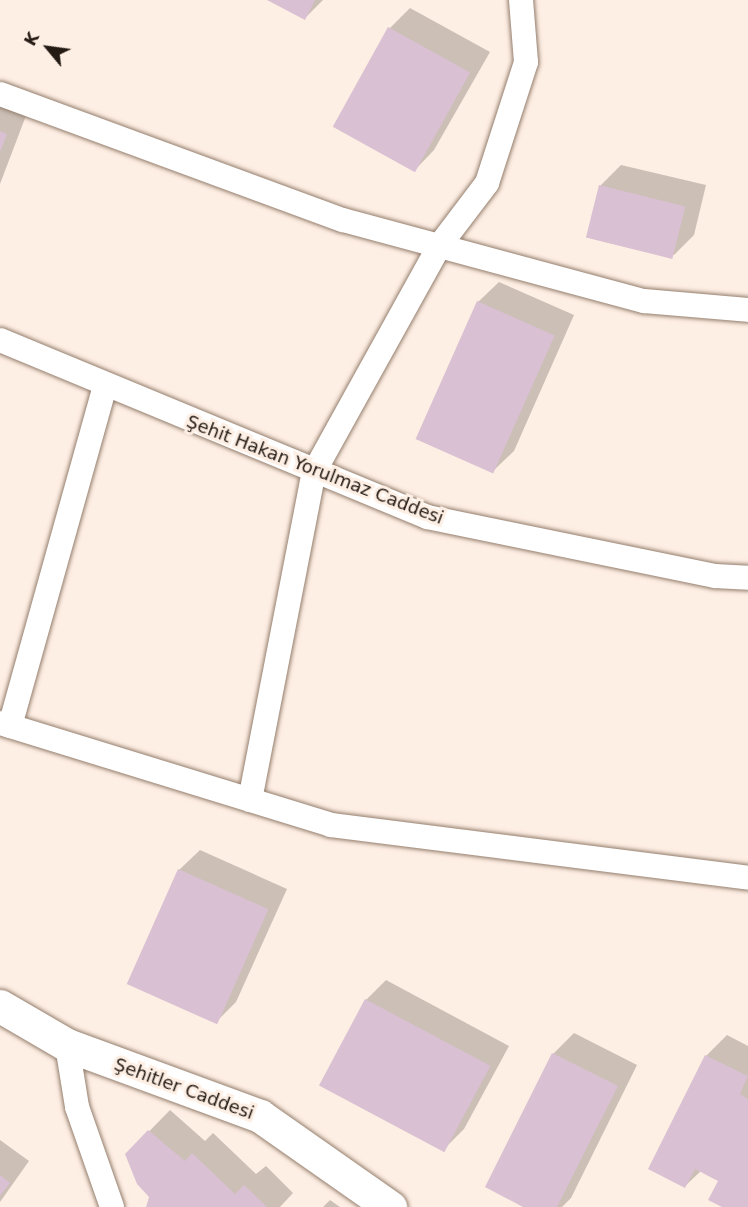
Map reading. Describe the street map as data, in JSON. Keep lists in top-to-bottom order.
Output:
{
  "streets": {
    "street": ["Şehit Hakan Yorulmaz Caddesi", "Şehitler Caddesi"]
  },
  "north": "top left"
}
